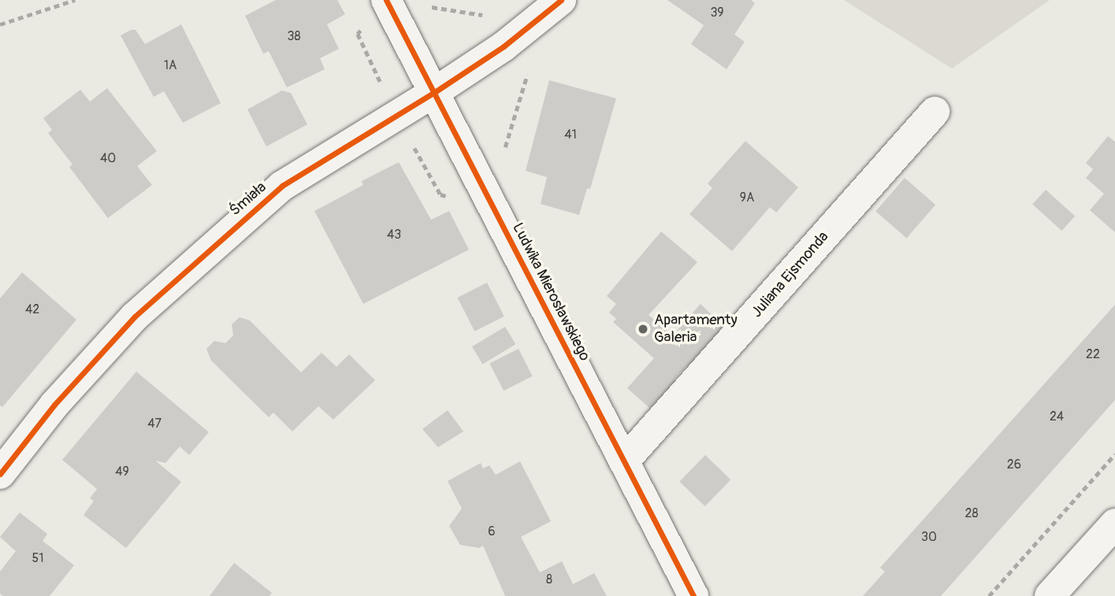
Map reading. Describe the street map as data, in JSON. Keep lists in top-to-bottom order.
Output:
{
  "streets": {
    "street": ["Śmiała", "Juliana Ejsmonda", "Ludwika Mierosławskiego"]
  },
  "crossings": [
    ["Śmiała", "Ludwika Mierosławskiego"],
    ["Juliana Ejsmonda", "Ludwika Mierosławskiego"]
  ],
  "places": ["Apartamenty Galeria"],
  "house_numbers": [
    "39",
    "38",
    "1A",
    "41",
    "40",
    "9A",
    "43",
    "42",
    "22",
    "24",
    "47",
    "26",
    "49",
    "28",
    "6",
    "30",
    "51",
    "8"
  ]
}
